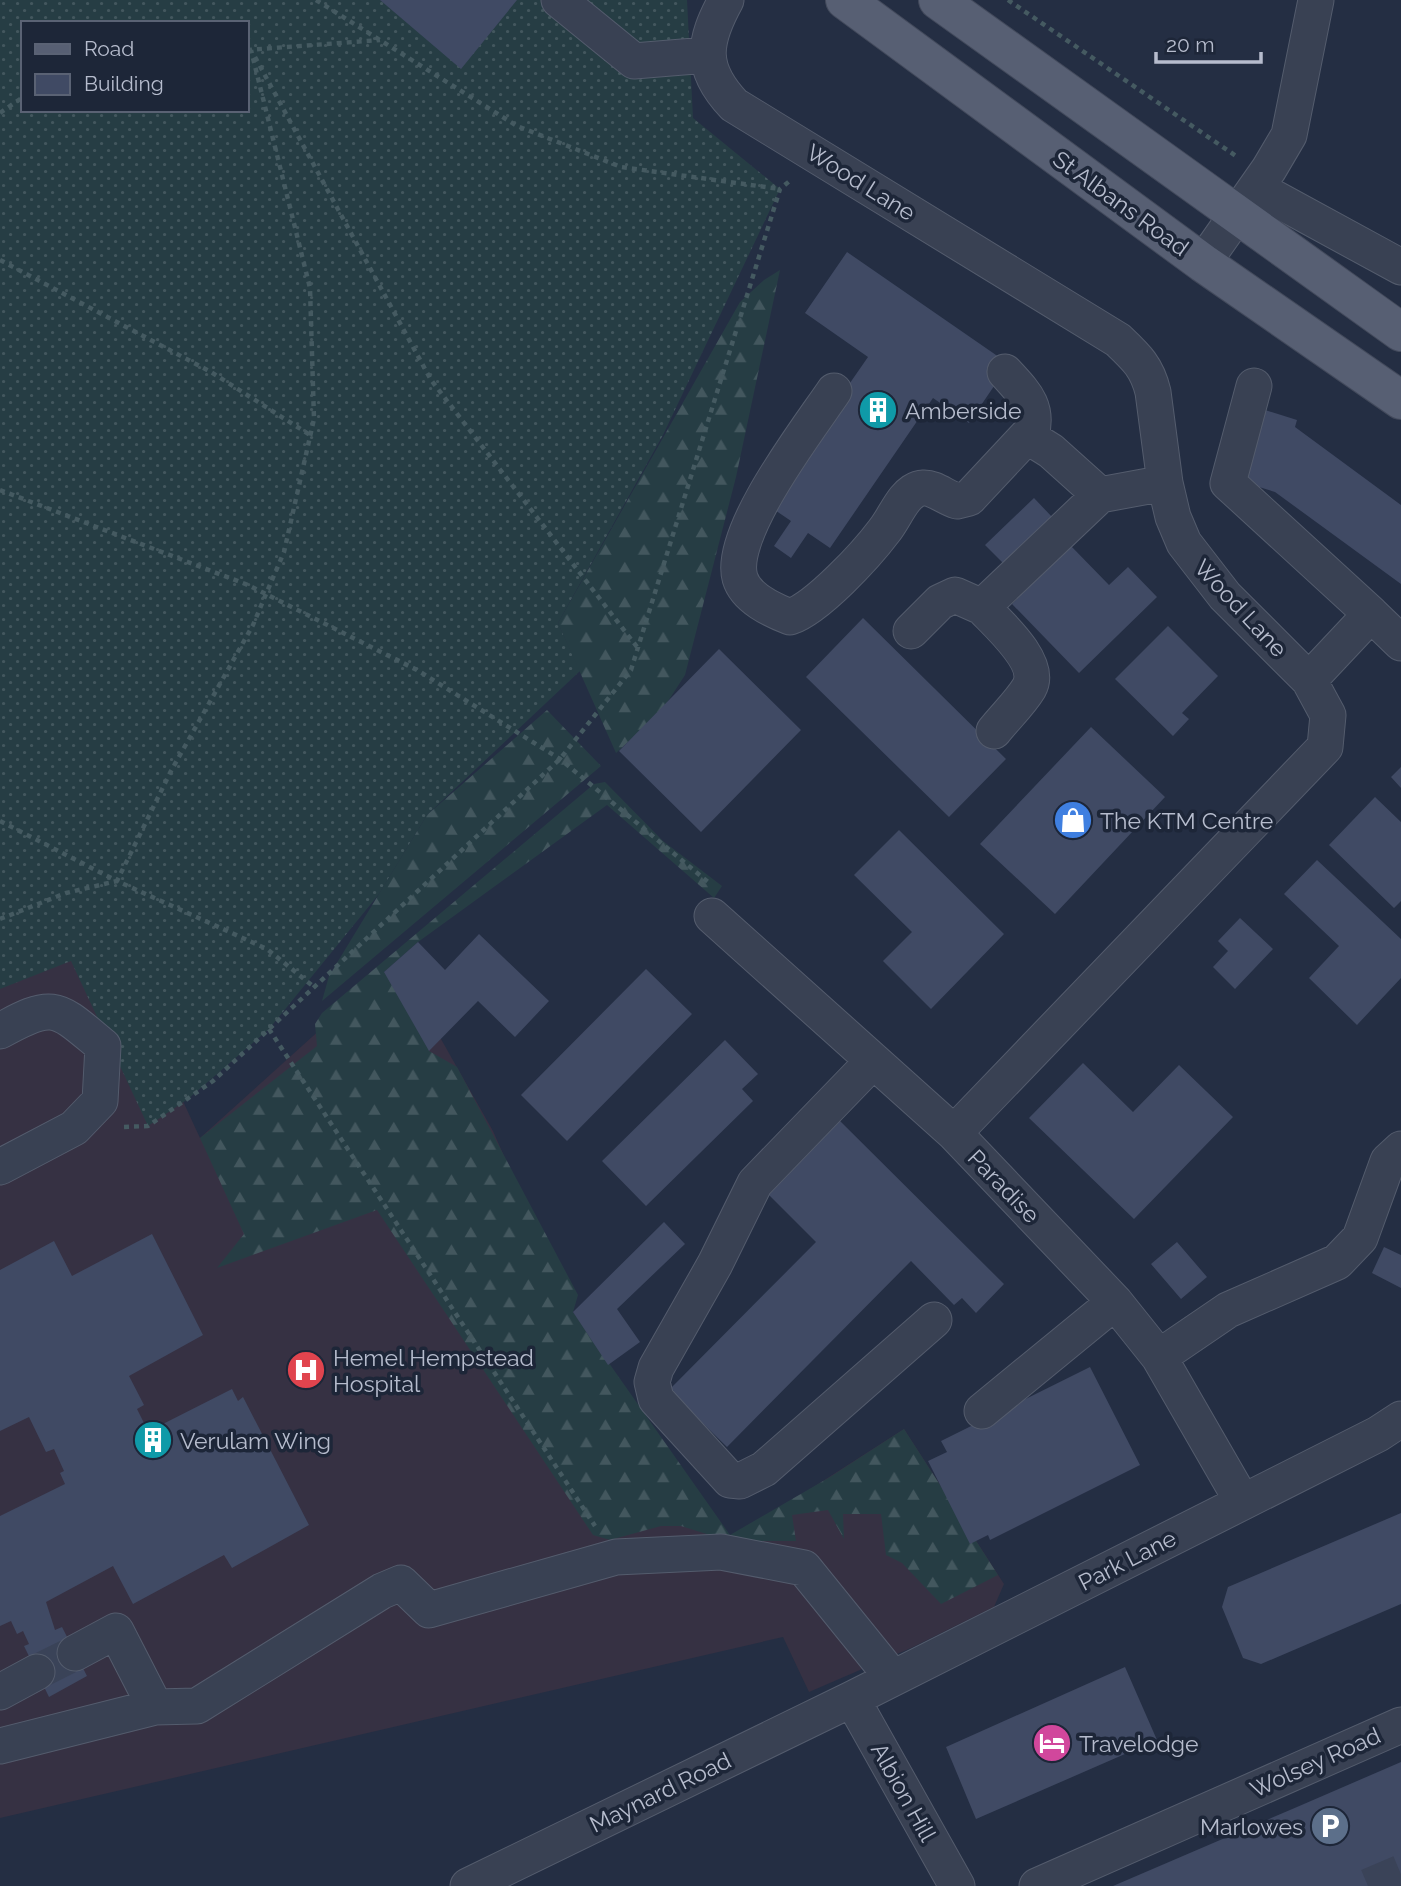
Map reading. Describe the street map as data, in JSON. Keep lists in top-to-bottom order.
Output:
{
  "streets": {
    "main road": ["St Albans Road"],
    "street": [
      "Wood Lane",
      "Paradise",
      "Park Lane",
      "Wolsey Road",
      "Maynard Road",
      "Albion Hill"
    ]
  },
  "crossings": [
    ["Wood Lane", "Paradise"],
    ["Paradise", "Park Lane"],
    ["Park Lane", "Maynard Road"],
    ["Park Lane", "Albion Hill"],
    ["Maynard Road", "Albion Hill"]
  ],
  "places": {
    "building": ["Amberside", "Verulam Wing"],
    "shop": ["The KTM Centre"],
    "hospital": ["Hemel Hempstead Hospital"],
    "hotel": ["Travelodge"],
    "parking": ["Marlowes"]
  },
  "legend": ["Road", "Building"],
  "scale_bar": "20 m"
}
